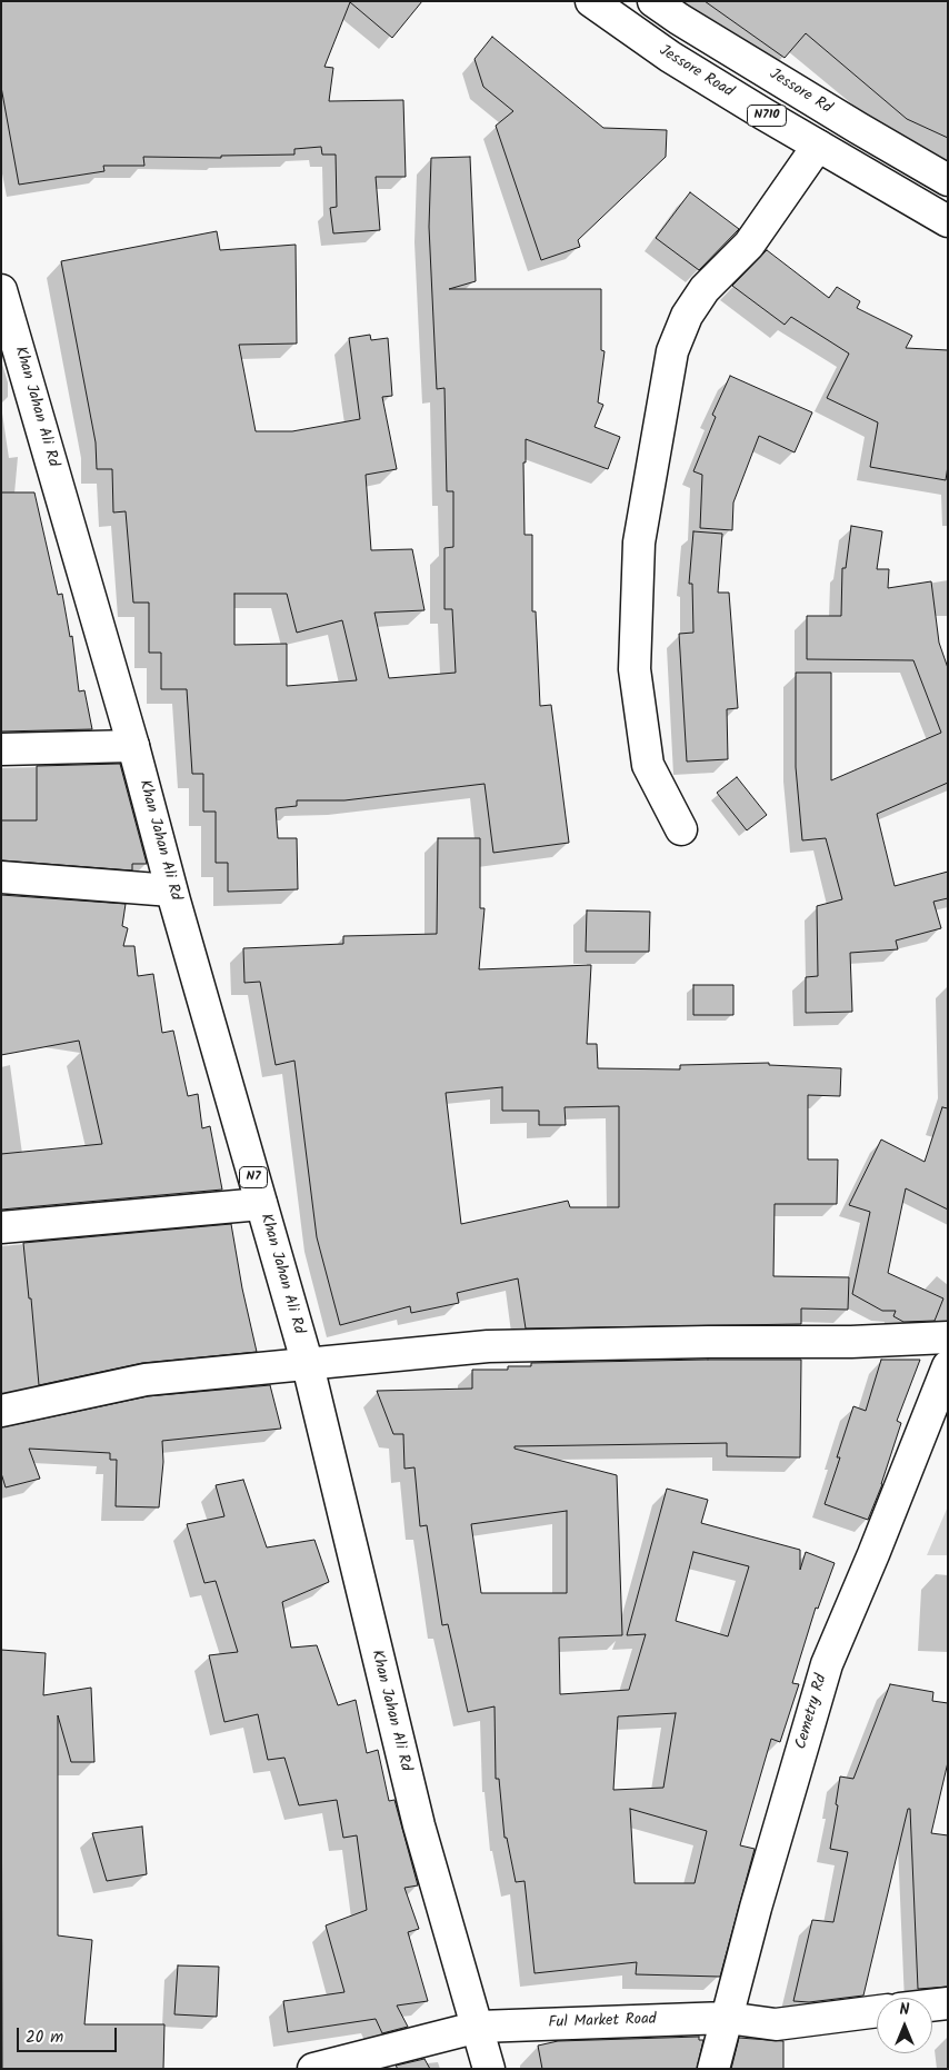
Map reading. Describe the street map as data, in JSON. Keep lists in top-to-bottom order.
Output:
{
  "streets": {
    "main road": [
      "Jessore Road",
      "Jessore Rd",
      "N710",
      "Khan Jahan Ali Rd",
      "N7",
      "Cemetry Rd",
      "Ful Market Road"
    ]
  },
  "crossings": [
    ["Khan Jahan Ali Rd", "Ful Market Road"],
    ["Cemetry Rd", "Ful Market Road"]
  ],
  "scale_bar": "20 m",
  "north": "top"
}
